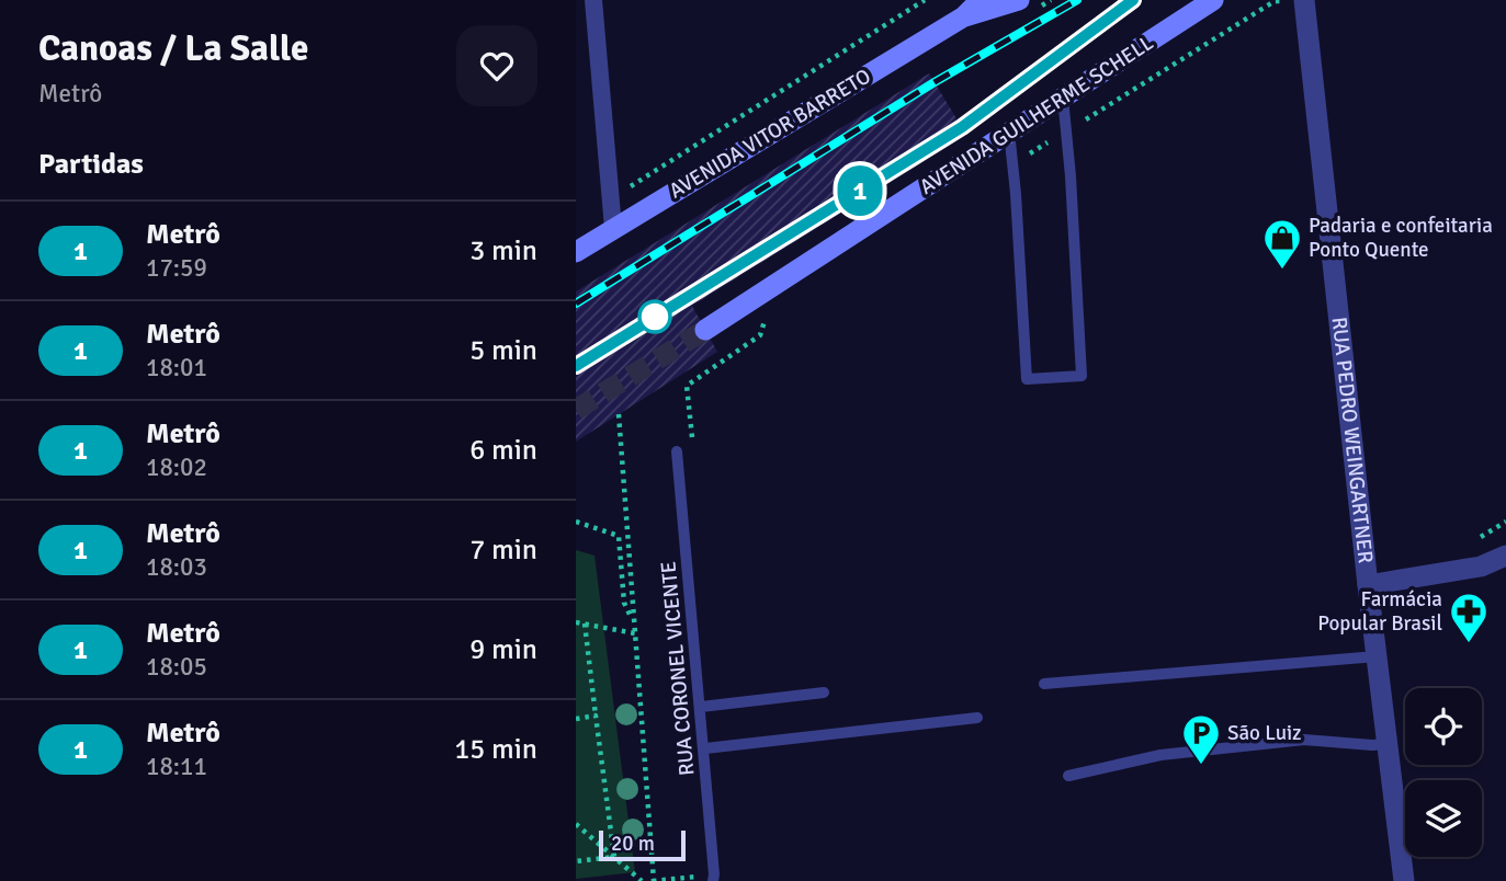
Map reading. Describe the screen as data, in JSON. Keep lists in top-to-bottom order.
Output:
{
  "streets": {
    "main road": ["AVENIDA GUILHERME SCHELL", "AVENIDA VITOR BARRETO"],
    "street": ["RUA PEDRO WEINGARTNER"],
    "lane": ["RUA CORONEL VICENTE"]
  },
  "places": {
    "shop": ["Padaria e confeitaria Ponto Quente"],
    "pharmacy": ["Farmácia Popular Brasil"],
    "parking": ["São Luiz"]
  },
  "lines": ["metro line 1"],
  "scale_bar": "20 m",
  "page": {
    "heading": [
      ["Canoas / La Salle", "Metrô"],
      "Partidas"
    ],
    "on_map": "1",
    "list": [
      {
        "mark": "1",
        "name": "Metrô",
        "note": "17:59",
        "value": "3 min"
      },
      {
        "mark": "1",
        "name": "Metrô",
        "note": "18:01",
        "value": "5 min"
      },
      {
        "mark": "1",
        "name": "Metrô",
        "note": "18:02",
        "value": "6 min"
      },
      {
        "mark": "1",
        "name": "Metrô",
        "note": "18:03",
        "value": "7 min"
      },
      {
        "mark": "1",
        "name": "Metrô",
        "note": "18:05",
        "value": "9 min"
      },
      {
        "mark": "1",
        "name": "Metrô",
        "note": "18:11",
        "value": "15 min"
      }
    ],
    "scale": "20 m"
  }
}
